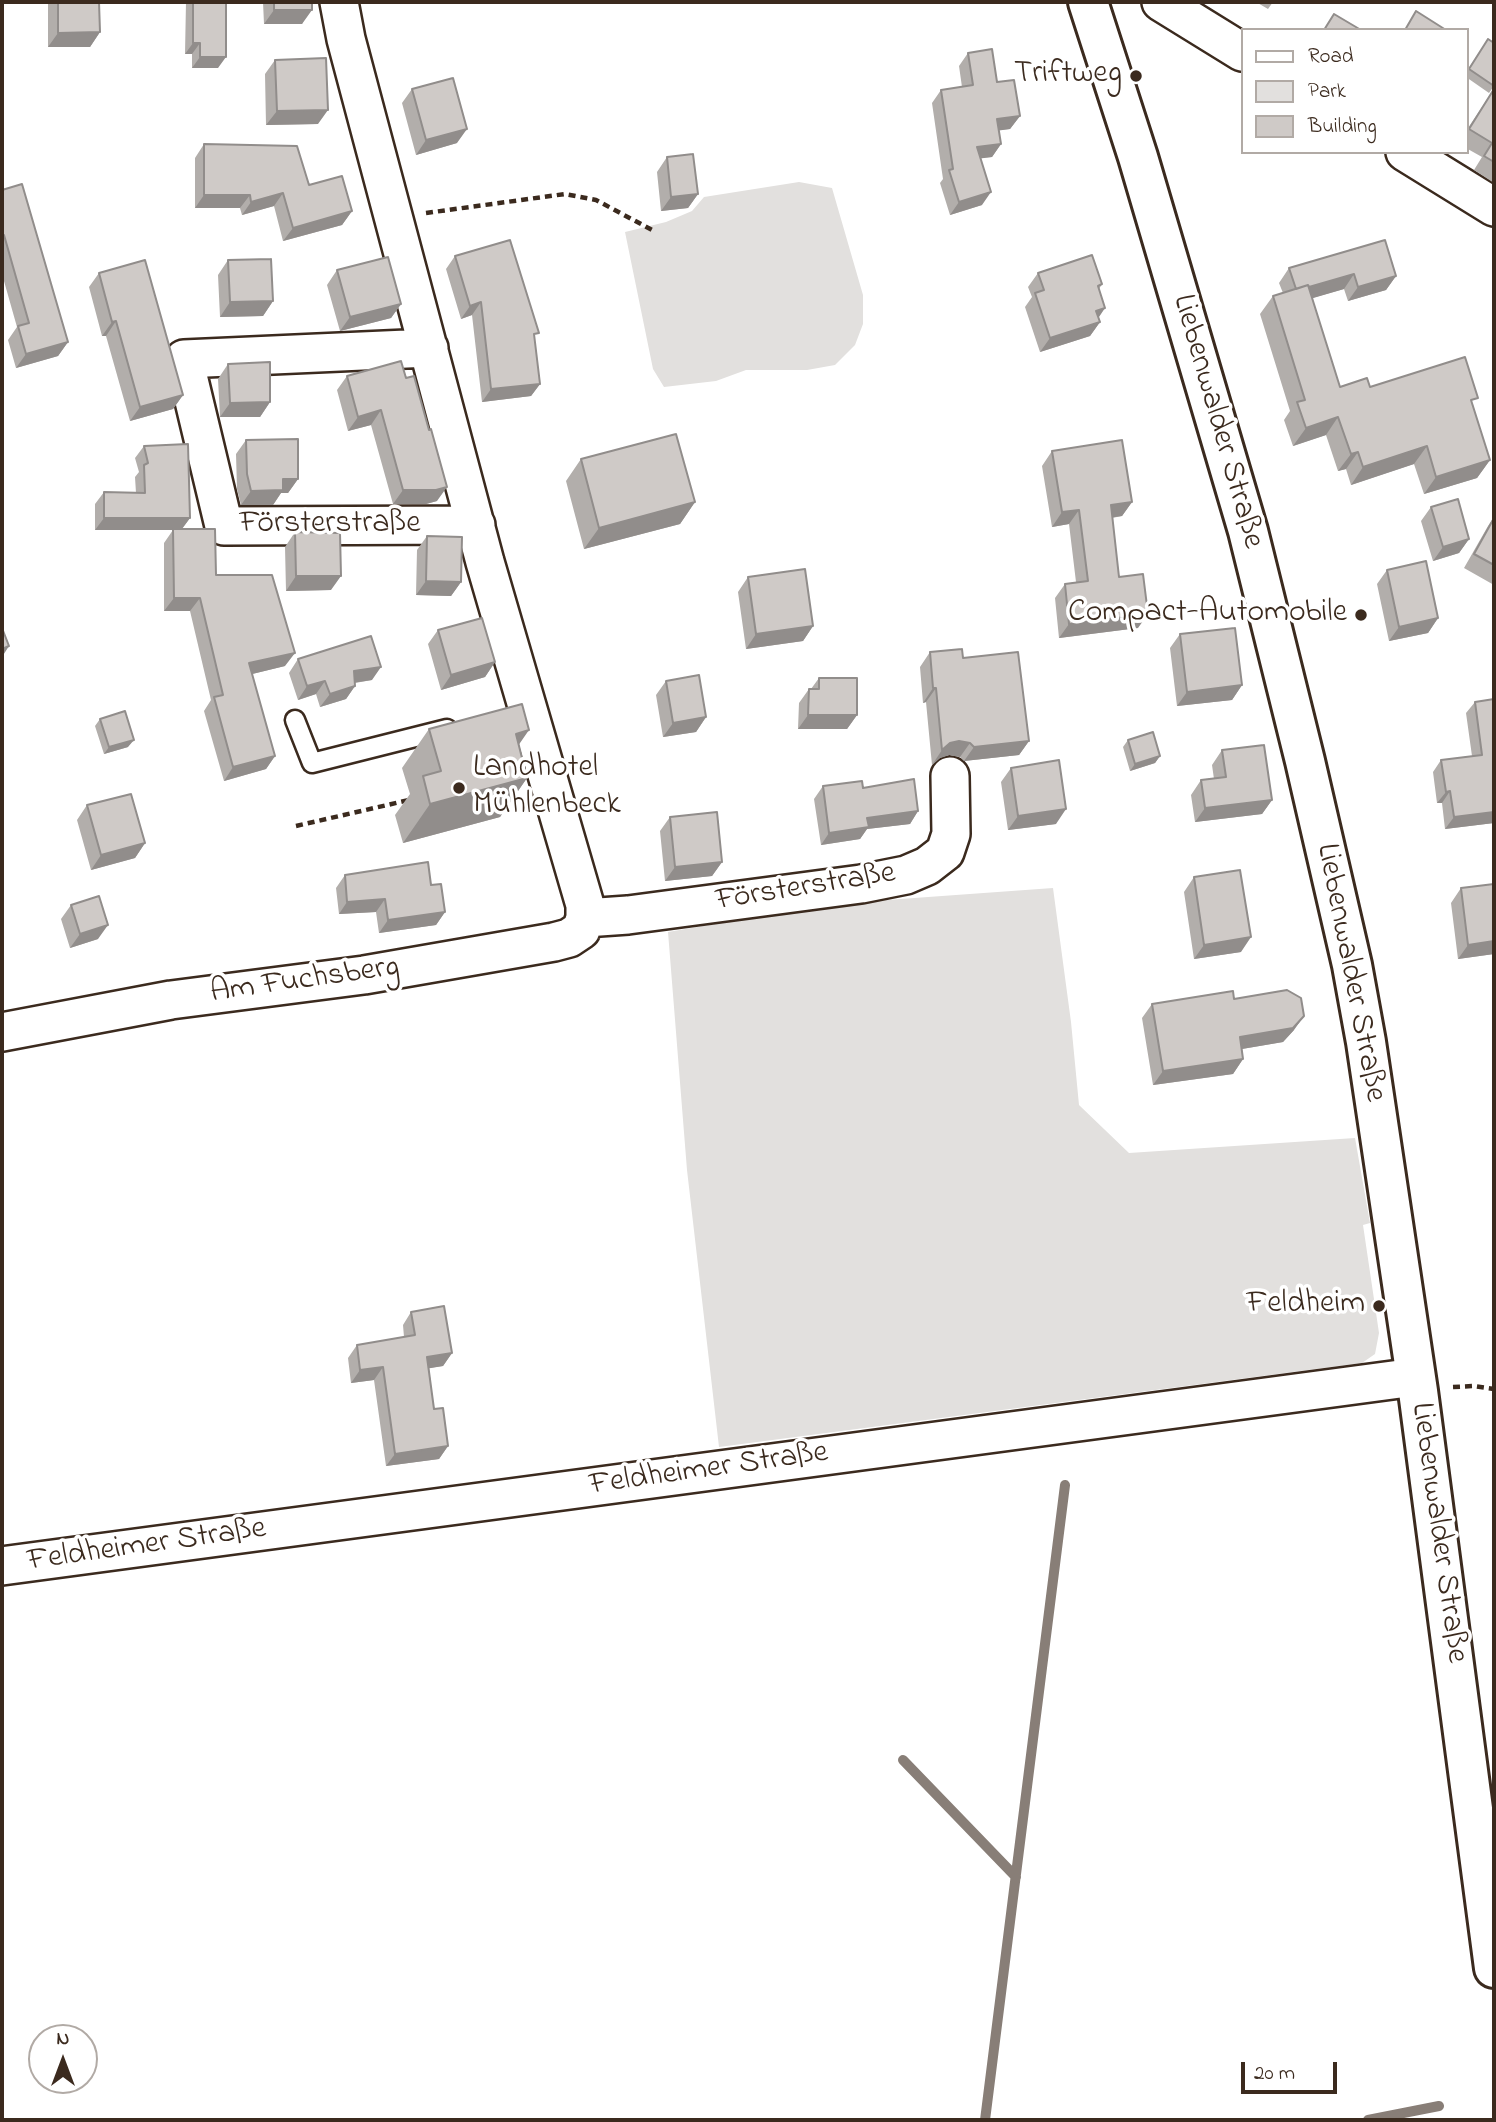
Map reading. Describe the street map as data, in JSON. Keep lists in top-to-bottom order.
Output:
{
  "streets": {
    "main road": ["Liebenwalder Straße"],
    "street": ["Försterstraße", "Am Fuchsberg", "Feldheimer Straße"]
  },
  "crossings": [
    ["Liebenwalder Straße", "Feldheimer Straße"],
    ["Försterstraße", "Am Fuchsberg"]
  ],
  "places": [
    "Triftweg",
    "Compact-Automobile",
    "Landhotel Mühlenbeck",
    "Feldheim"
  ],
  "legend": ["Road", "Park", "Building"],
  "scale_bar": "20 m",
  "north": "top"
}
